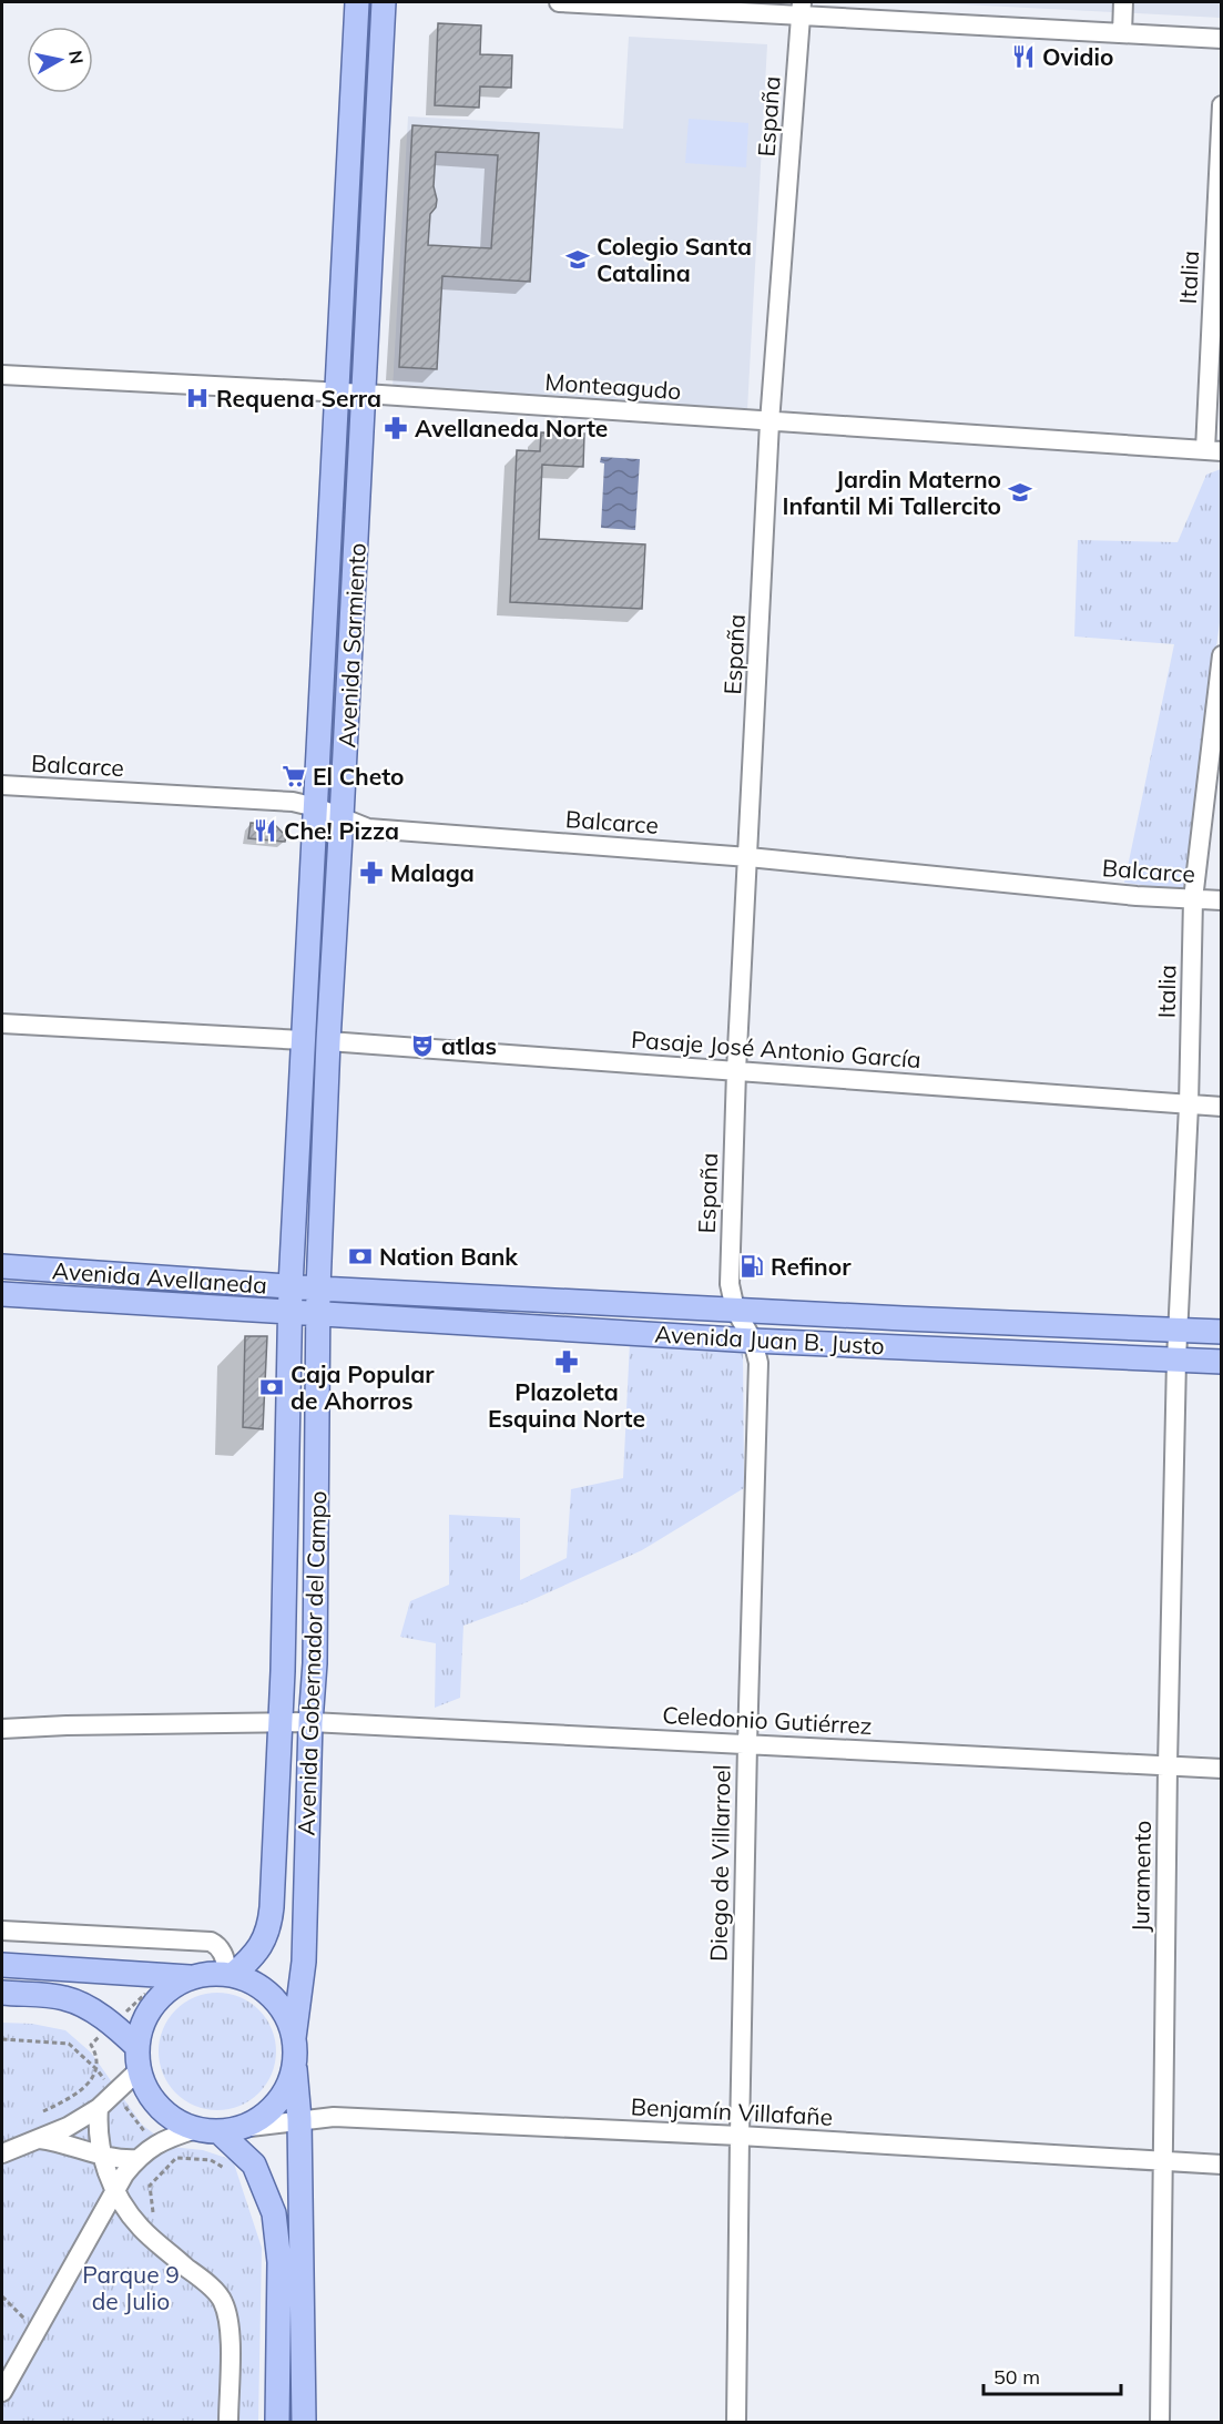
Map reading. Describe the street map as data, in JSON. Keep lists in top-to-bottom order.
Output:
{
  "streets": {
    "main road": [
      "Avenida Sarmiento",
      "Avenida Avellaneda",
      "Avenida Juan B. Justo",
      "Avenida Gobernador del Campo"
    ],
    "street": [
      "España",
      "Italia",
      "Monteagudo",
      "Balcarce",
      "Pasaje José Antonio García",
      "Celedonio Gutiérrez",
      "Diego de Villarroel",
      "Juramento",
      "Benjamín Villafañe"
    ]
  },
  "crossings": [
    ["España", "Monteagudo"],
    ["España", "Balcarce"],
    ["España", "Pasaje José Antonio García"],
    ["España", "Avenida Juan B. Justo"],
    ["España", "Diego de Villarroel"],
    ["Italia", "Monteagudo"],
    ["Italia", "Balcarce"],
    ["Italia", "Pasaje José Antonio García"],
    ["Italia", "Avenida Juan B. Justo"],
    ["Italia", "Juramento"],
    ["Monteagudo", "Avenida Sarmiento"],
    ["Avenida Sarmiento", "Balcarce"],
    ["Avenida Sarmiento", "Pasaje José Antonio García"],
    ["Avenida Sarmiento", "Avenida Avellaneda"],
    ["Avenida Sarmiento", "Avenida Juan B. Justo"],
    ["Avenida Sarmiento", "Avenida Gobernador del Campo"],
    ["Avenida Avellaneda", "Avenida Juan B. Justo"],
    ["Avenida Avellaneda", "Avenida Gobernador del Campo"],
    ["Avenida Juan B. Justo", "Avenida Gobernador del Campo"],
    ["Avenida Juan B. Justo", "Diego de Villarroel"],
    ["Avenida Juan B. Justo", "Juramento"],
    ["Avenida Gobernador del Campo", "Celedonio Gutiérrez"],
    ["Avenida Gobernador del Campo", "Benjamín Villafañe"],
    ["Celedonio Gutiérrez", "Diego de Villarroel"],
    ["Celedonio Gutiérrez", "Juramento"],
    ["Diego de Villarroel", "Benjamín Villafañe"],
    ["Juramento", "Benjamín Villafañe"]
  ],
  "parks": ["Parque 9 de Julio"],
  "places": {
    "restaurant": ["Ovidio", "Che! Pizza"],
    "school or university": ["Colegio Santa Catalina", "Jardin Materno Infantil Mi Tallercito"],
    "hospital": ["Requena Serra"],
    "pharmacy": ["Avellaneda Norte", "Malaga", "Plazoleta Esquina Norte"],
    "supermarket": ["El Cheto"],
    "theatre": ["atlas"],
    "bank": ["Nation Bank", "Caja Popular de Ahorros"],
    "fuel station": ["Refinor"]
  },
  "scale_bar": "50 m",
  "north": "right"
}
